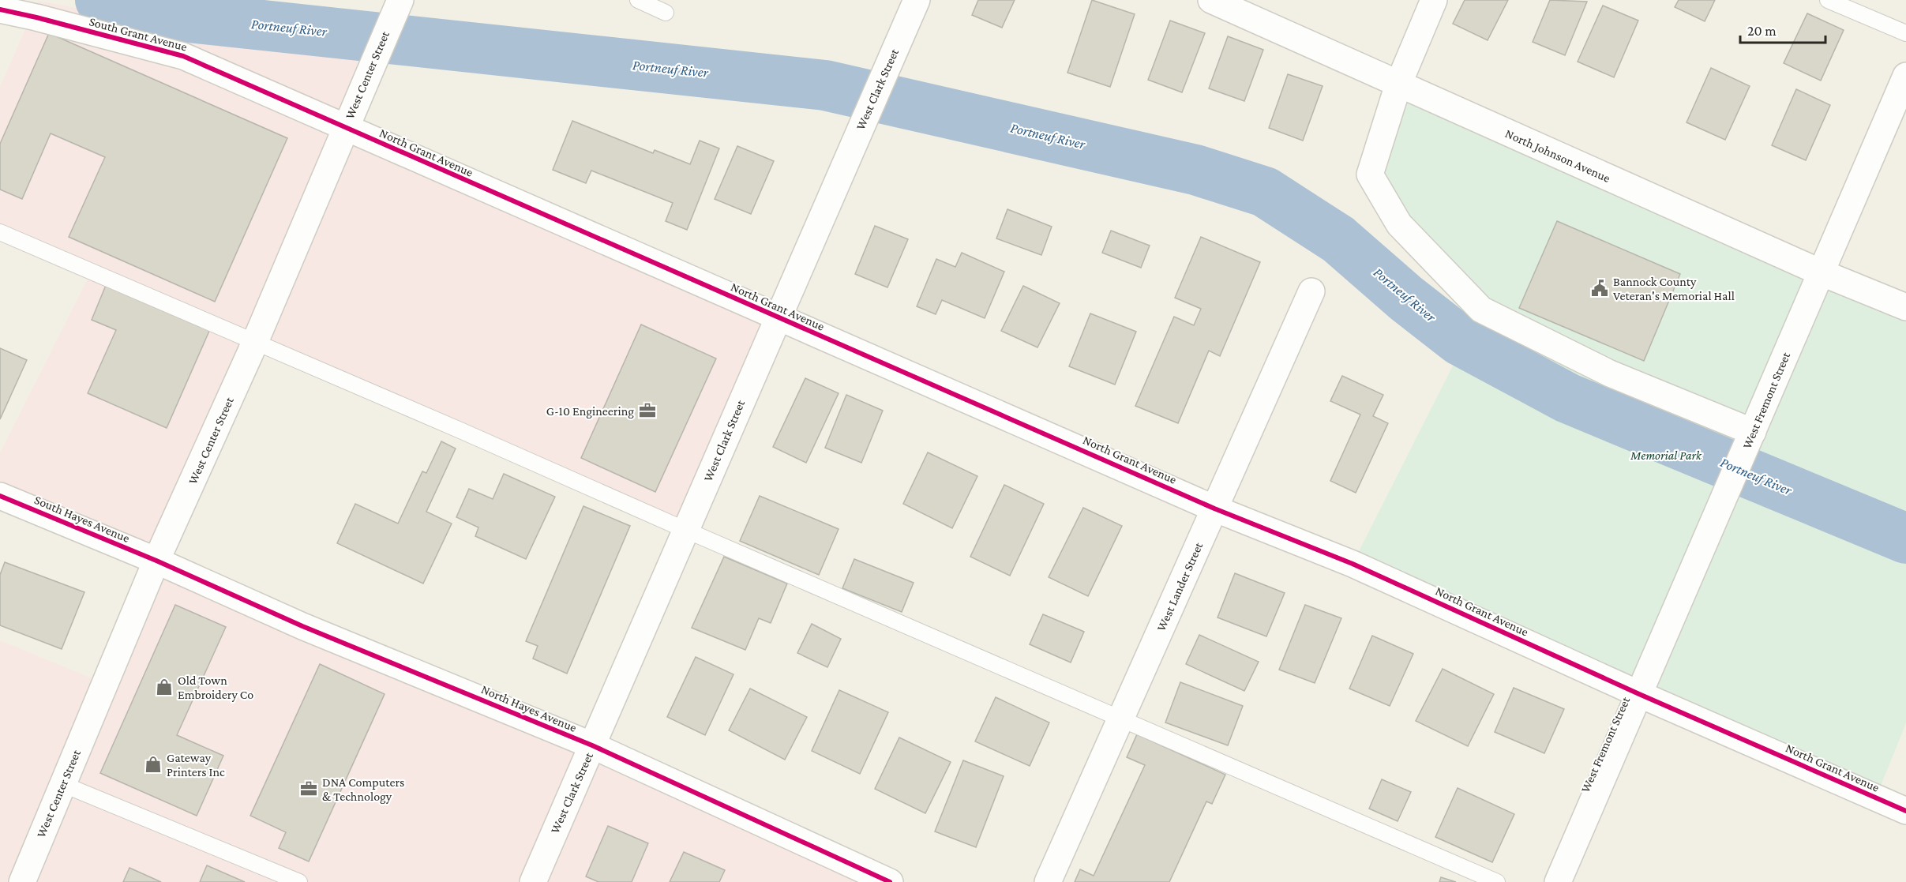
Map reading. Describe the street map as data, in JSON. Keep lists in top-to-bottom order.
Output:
{
  "streets": {
    "street": [
      "South Grant Avenue",
      "West Center Street",
      "West Clark Street",
      "North Grant Avenue",
      "North Johnson Avenue",
      "West Fremont Street",
      "South Hayes Avenue",
      "West Lander Street",
      "North Hayes Avenue"
    ]
  },
  "crossings": [
    ["South Grant Avenue", "West Center Street"],
    ["South Grant Avenue", "North Grant Avenue"],
    ["West Center Street", "North Grant Avenue"],
    ["West Center Street", "South Hayes Avenue"],
    ["West Center Street", "North Hayes Avenue"],
    ["West Clark Street", "North Grant Avenue"],
    ["West Clark Street", "North Hayes Avenue"],
    ["North Grant Avenue", "West Fremont Street"],
    ["North Grant Avenue", "West Lander Street"],
    ["North Johnson Avenue", "West Fremont Street"],
    ["South Hayes Avenue", "North Hayes Avenue"]
  ],
  "water": ["Portneuf River"],
  "parks": ["Memorial Park"],
  "places": {
    "public building": ["Bannock County Veteran's Memorial Hall"],
    "office": ["G-10 Engineering", "DNA Computers & Technology"],
    "shop": ["Old Town Embroidery Co", "Gateway Printers Inc"]
  },
  "scale_bar": "20 m"
}
